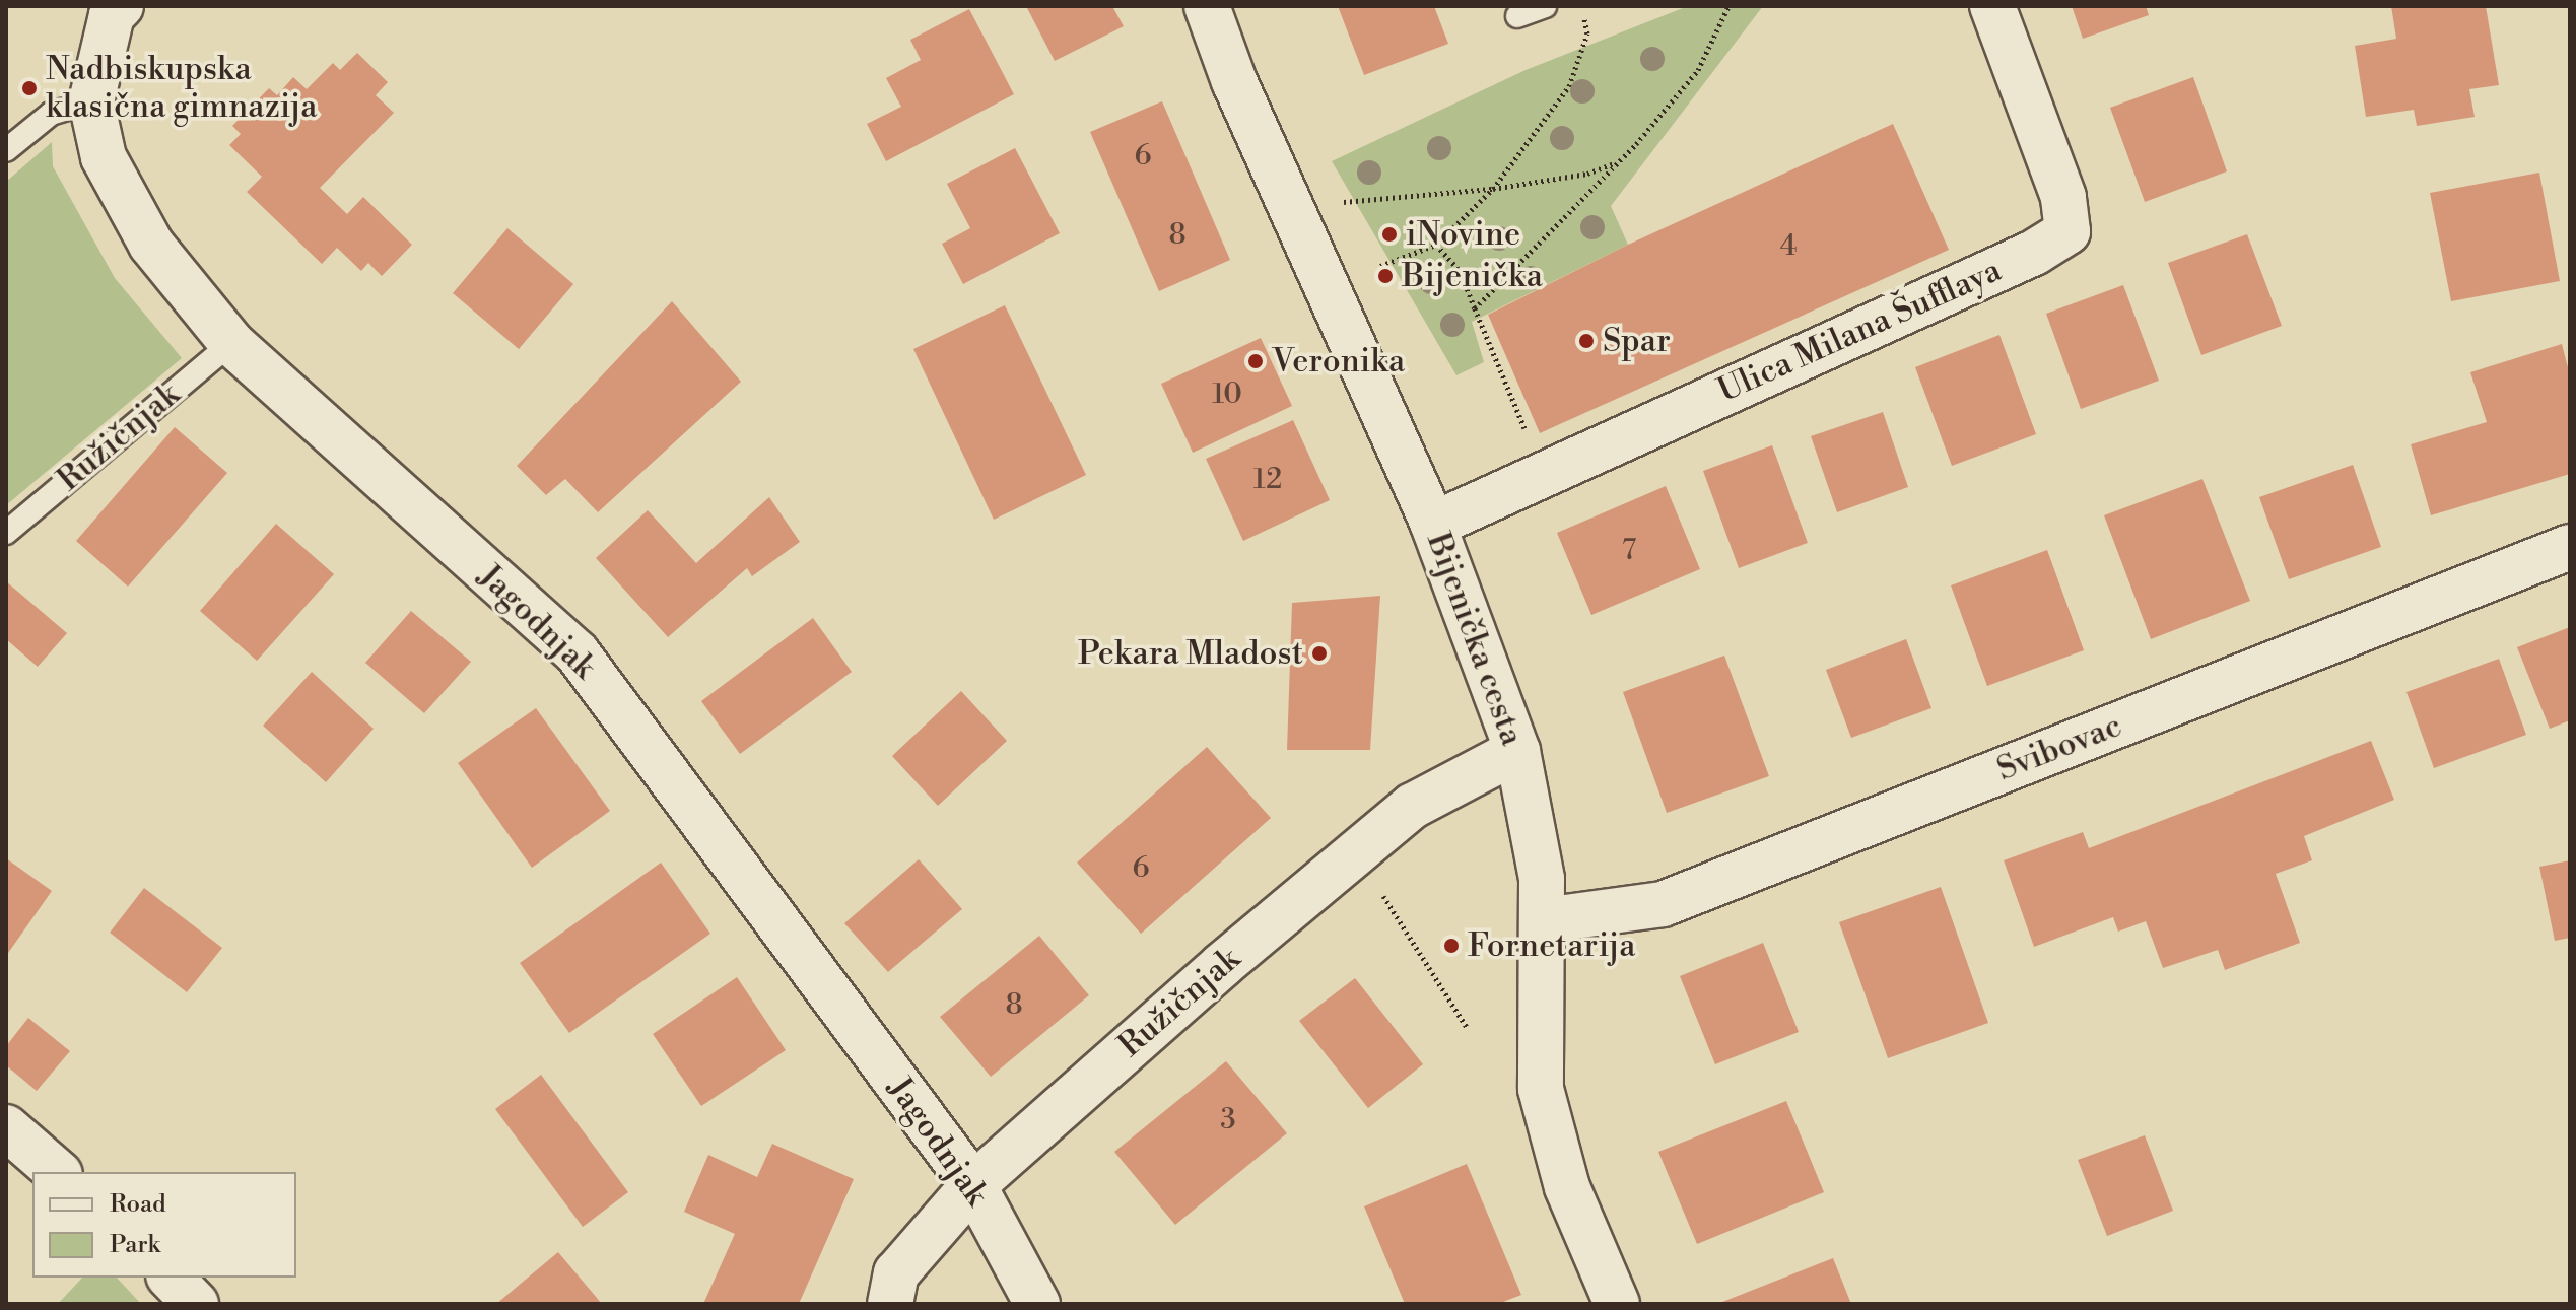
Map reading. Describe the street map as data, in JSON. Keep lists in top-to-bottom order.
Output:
{
  "streets": {
    "street": [
      "Ulica Milana Šufflaya",
      "Ružičnjak",
      "Jagodnjak",
      "Bijenička cesta",
      "Svibovac"
    ]
  },
  "crossings": [
    ["Ulica Milana Šufflaya", "Bijenička cesta"],
    ["Ružičnjak", "Jagodnjak"],
    ["Ružičnjak", "Bijenička cesta"],
    ["Bijenička cesta", "Svibovac"]
  ],
  "places": [
    "Nadbiskupska klasična gimnazija",
    "iNovine",
    "Bijenička",
    "Spar",
    "Veronika",
    "Pekara Mladost",
    "Fornetarija"
  ],
  "house_numbers": [
    "6",
    "8",
    "4",
    "10",
    "12",
    "7",
    "6",
    "8",
    "3"
  ],
  "legend": ["Road", "Park"]
}
